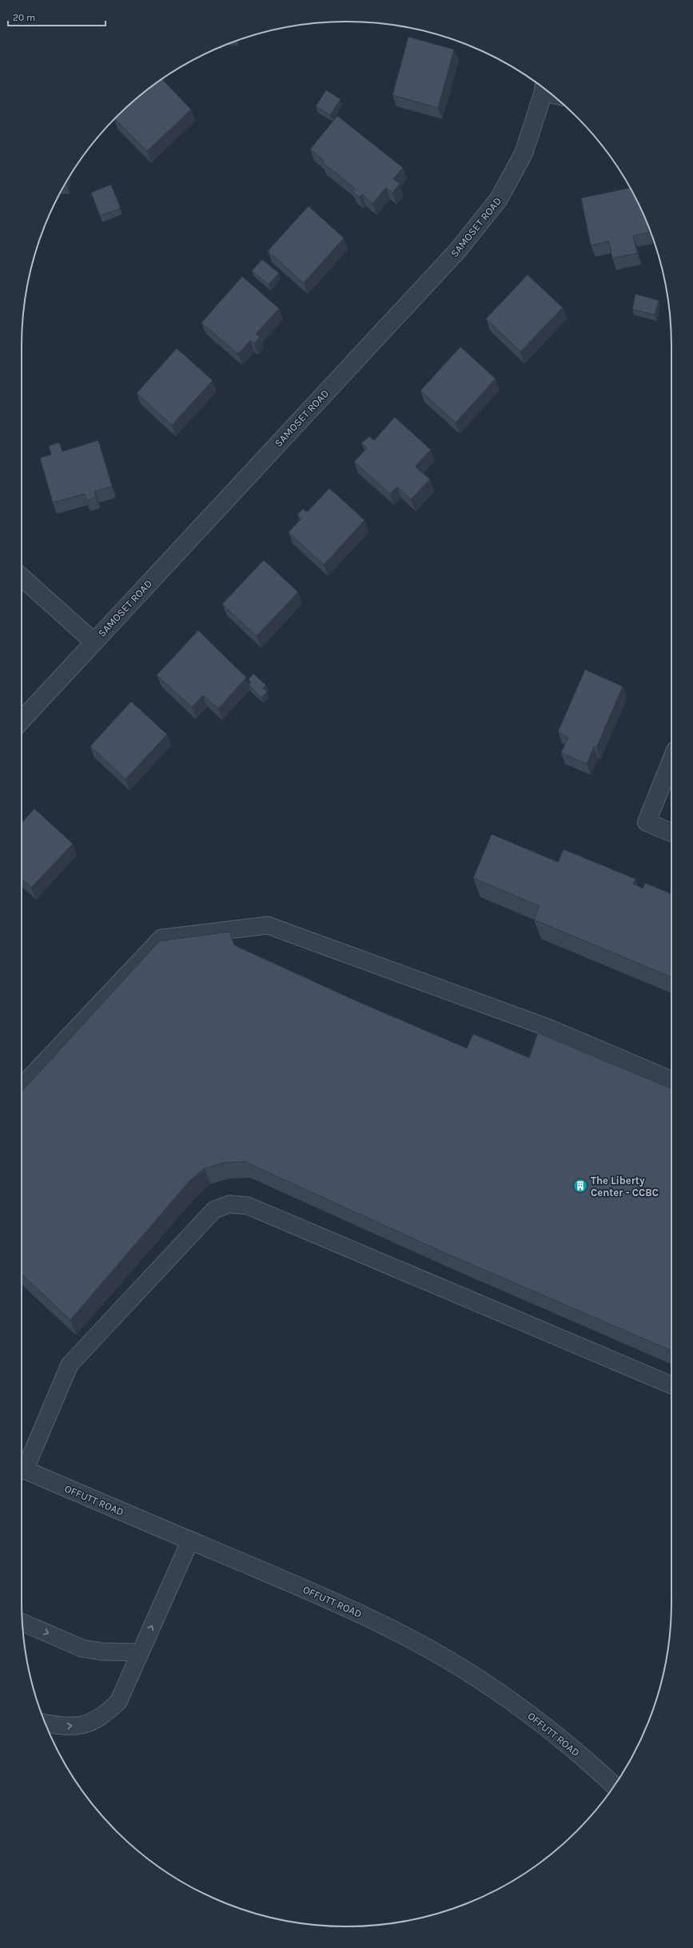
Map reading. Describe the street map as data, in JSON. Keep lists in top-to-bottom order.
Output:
{
  "streets": {
    "street": ["SAMOSET ROAD", "OFFUTT ROAD"]
  },
  "places": {
    "building": ["The Liberty Center - CCBC"]
  },
  "scale_bar": "20 m"
}
